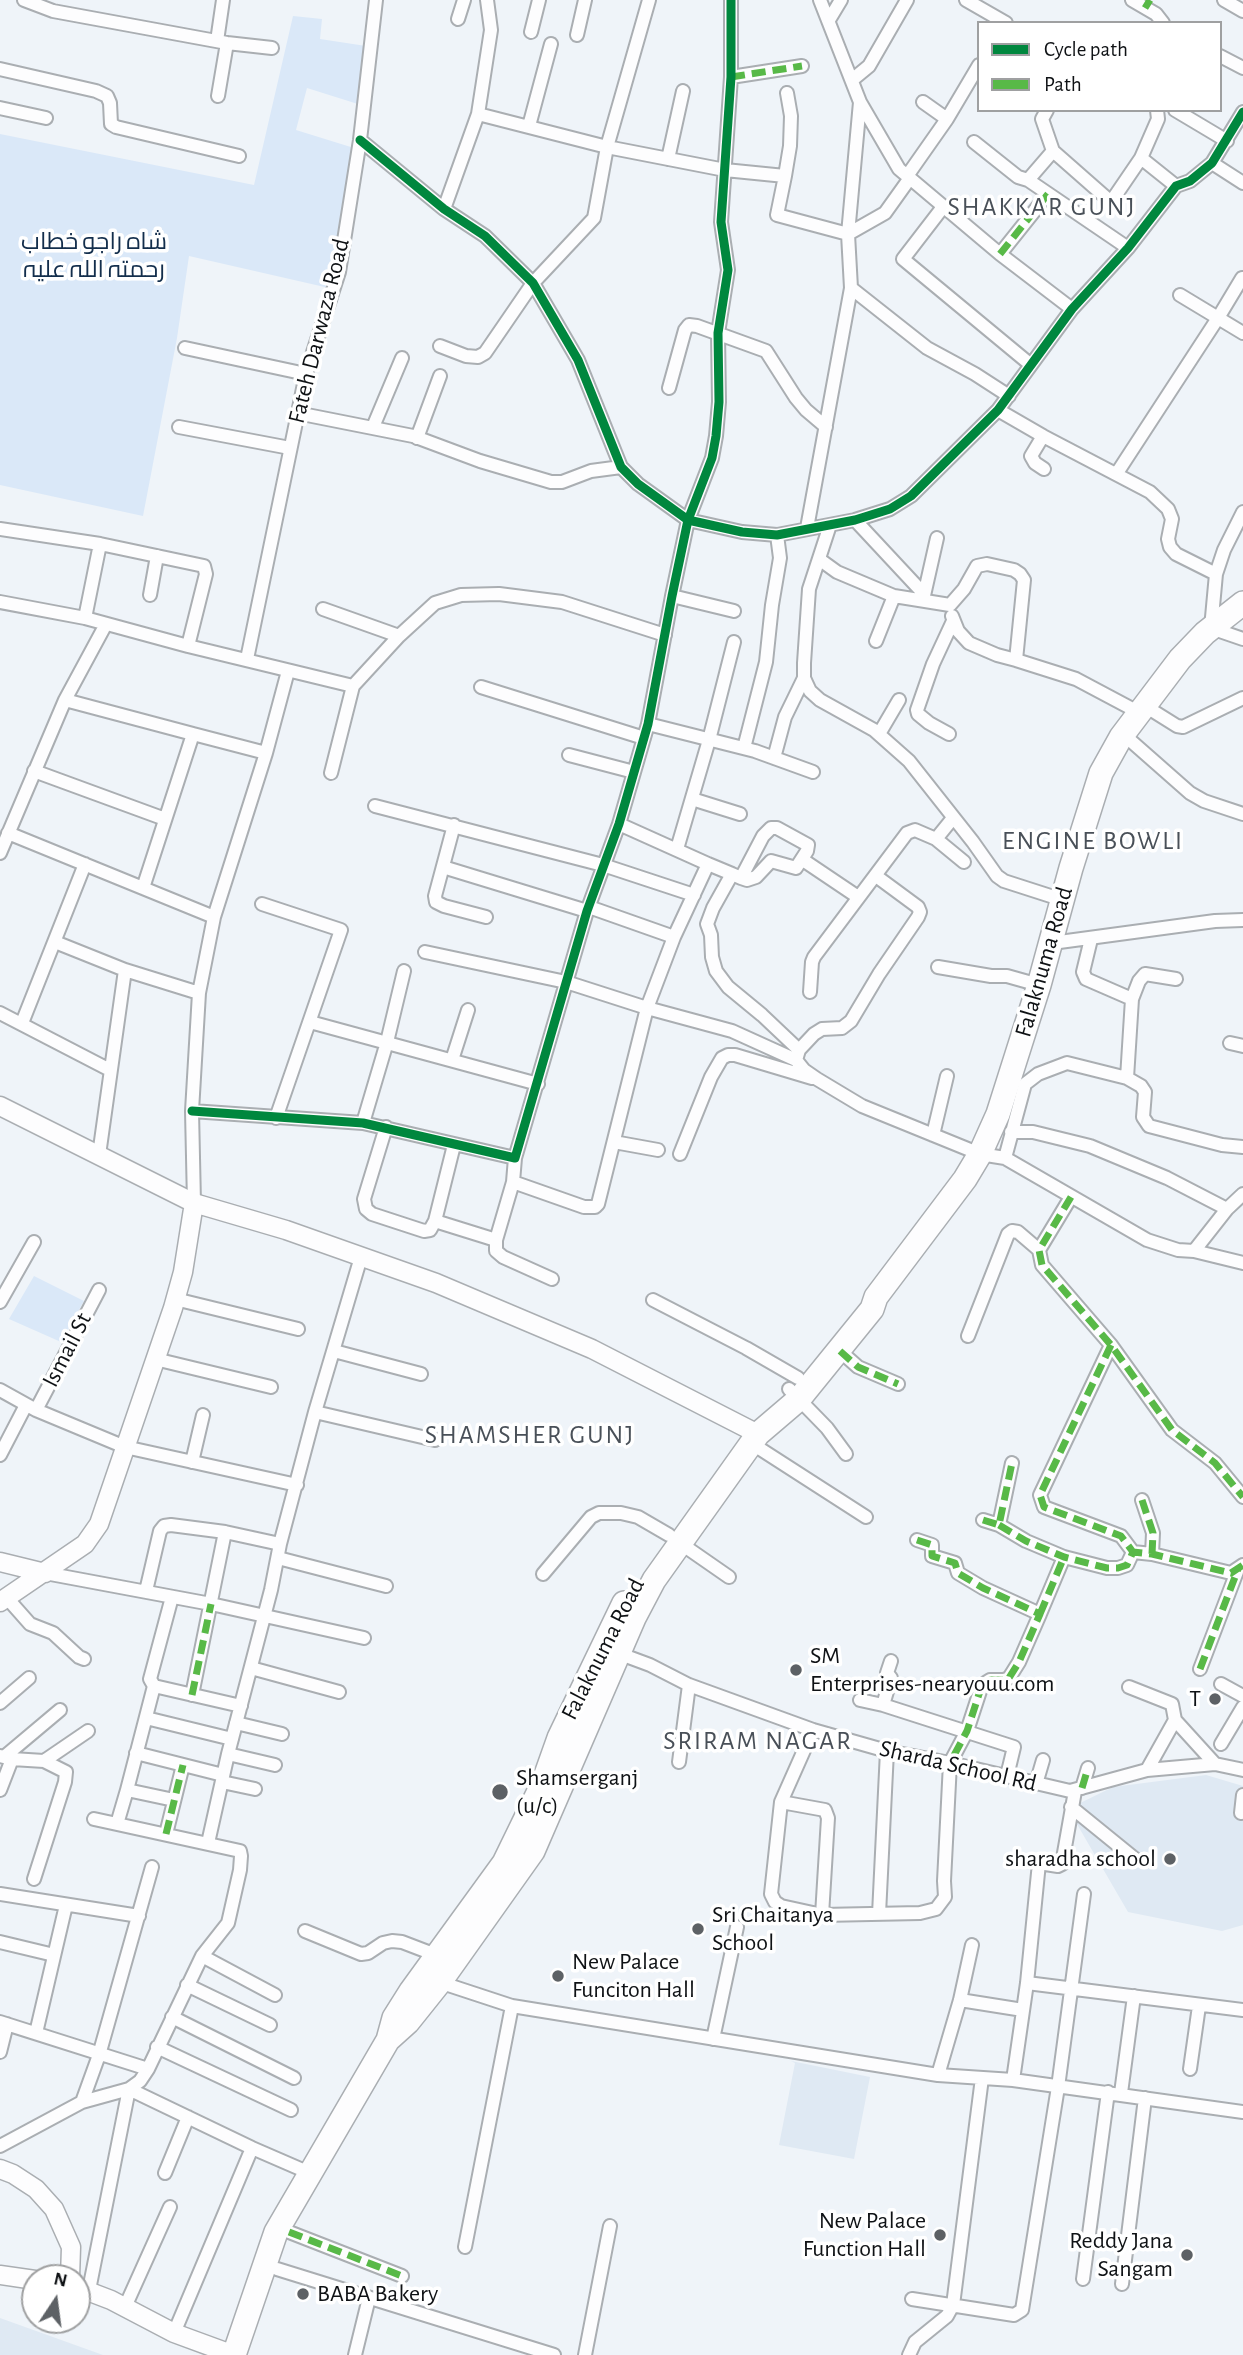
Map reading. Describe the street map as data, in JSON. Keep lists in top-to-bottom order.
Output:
{
  "streets": {
    "highway": ["Falaknuma Road"],
    "street": ["Fateh Darwaza Road", "Ismail St", "Sharda School Rd"]
  },
  "crossings": [
    ["Falaknuma Road", "Sharda School Rd"]
  ],
  "districts": [
    "SHAKKAR GUNJ",
    "ENGINE BOWLI",
    "SHAMSHER GUNJ",
    "SRIRAM NAGAR"
  ],
  "parks": ["شاہ راجو خطاب رحمتہ اللہ علیہ"],
  "places": [
    "SM Enterprises-nearyouu.com",
    "T",
    "Shamserganj (u/c)",
    "sharadha school",
    "Sri Chaitanya School",
    "New Palace Funciton Hall",
    "New Palace Function Hall",
    "Reddy Jana Sangam",
    "BABA Bakery"
  ],
  "legend": ["Cycle path", "Path"],
  "north": "top"
}
